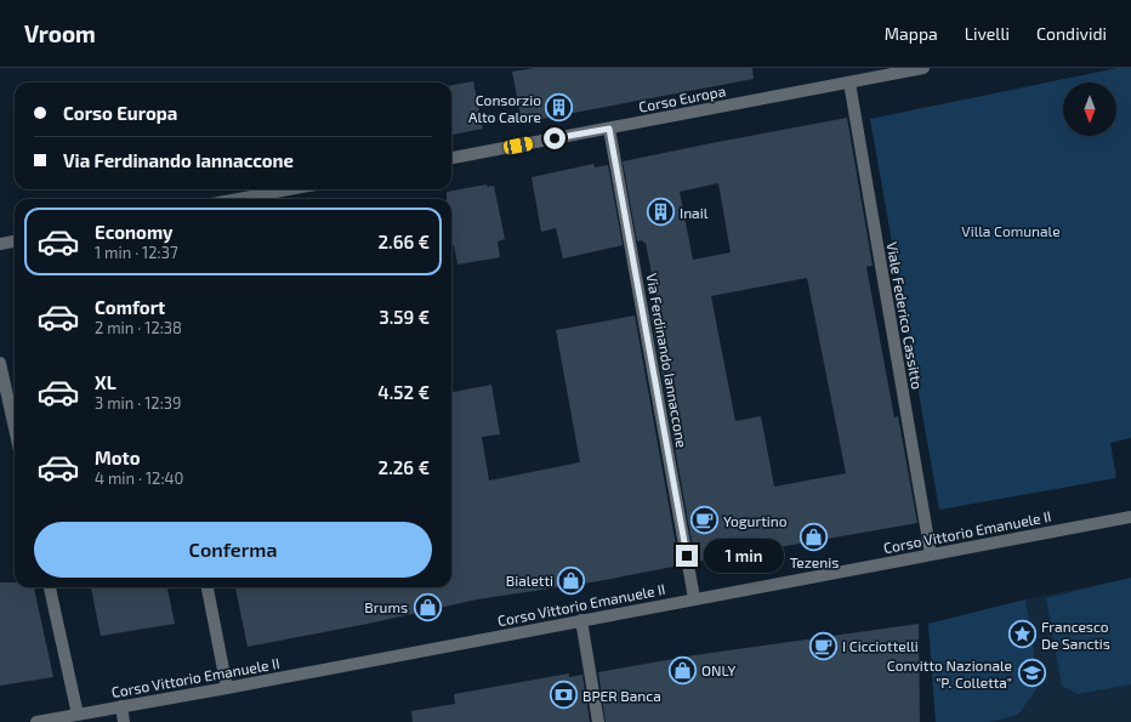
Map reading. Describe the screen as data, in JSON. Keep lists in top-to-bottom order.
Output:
{
  "streets": {
    "street": [
      "Corso Europa",
      "Viale Federico Cassitto",
      "Via Ferdinando Iannaccone",
      "Corso Vittorio Emanuele II"
    ]
  },
  "crossings": [
    ["Corso Europa", "Viale Federico Cassitto"],
    ["Corso Europa", "Via Ferdinando Iannaccone"],
    ["Viale Federico Cassitto", "Corso Vittorio Emanuele II"],
    ["Via Ferdinando Iannaccone", "Corso Vittorio Emanuele II"]
  ],
  "parks": ["Villa Comunale"],
  "places": {
    "building": ["Consorzio Alto Calore", "Inail"],
    "cafe": ["Yogurtino", "I Cicciottelli"],
    "shop": [
      "Tezenis",
      "Bialetti",
      "Brums",
      "ONLY"
    ],
    "place": ["Francesco De Sanctis"],
    "school or university": ["Convitto Nazionale \"P. Colletta\""],
    "bank": ["BPER Banca"]
  },
  "north": "bottom",
  "page": {
    "header": "Vroom",
    "nav": ["Mappa", "Livelli", "Condividi"],
    "banner": ["Corso Europa", "Via Ferdinando Iannaccone"],
    "list": [
      {
        "name": "Economy",
        "note": "1 min · 12:37",
        "value": "2.66 €"
      },
      {
        "name": "Comfort",
        "note": "2 min · 12:38",
        "value": "3.59 €"
      },
      {
        "name": "XL",
        "note": "3 min · 12:39",
        "value": "4.52 €"
      },
      {
        "name": "Moto",
        "note": "4 min · 12:40",
        "value": "2.26 €"
      }
    ],
    "buttons": "Conferma",
    "bubble": "1 min"
  }
}
